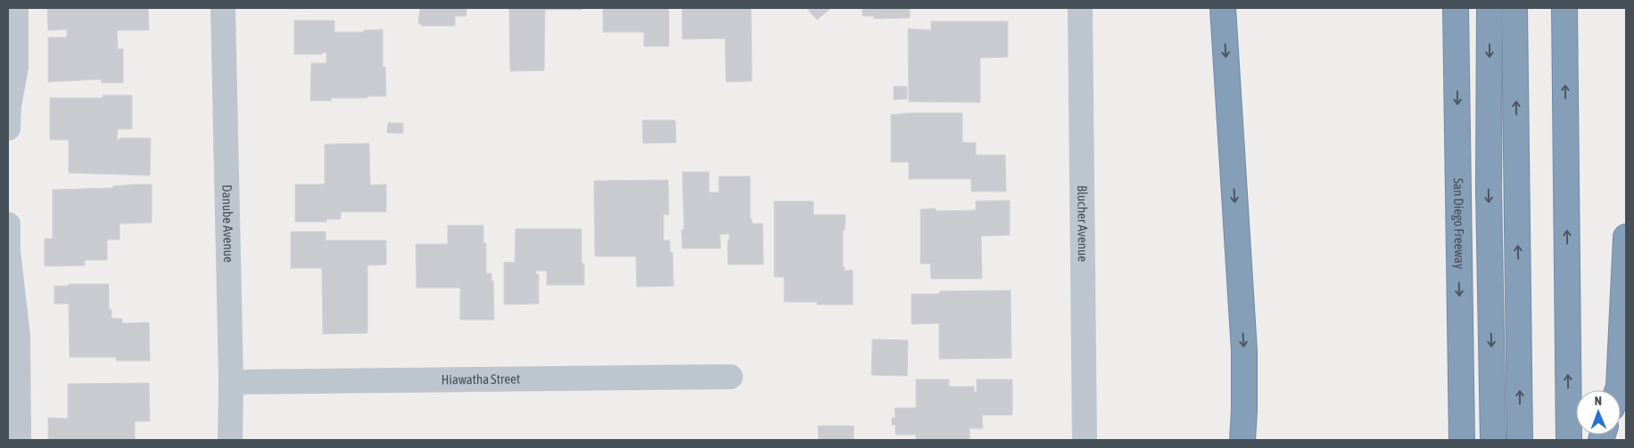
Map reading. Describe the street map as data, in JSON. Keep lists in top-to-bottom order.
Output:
{
  "streets": {
    "highway": ["San Diego Freeway"],
    "street": ["Danube Avenue", "Blucher Avenue", "Hiawatha Street"]
  },
  "crossings": [
    ["Danube Avenue", "Hiawatha Street"]
  ],
  "north": "top"
}
